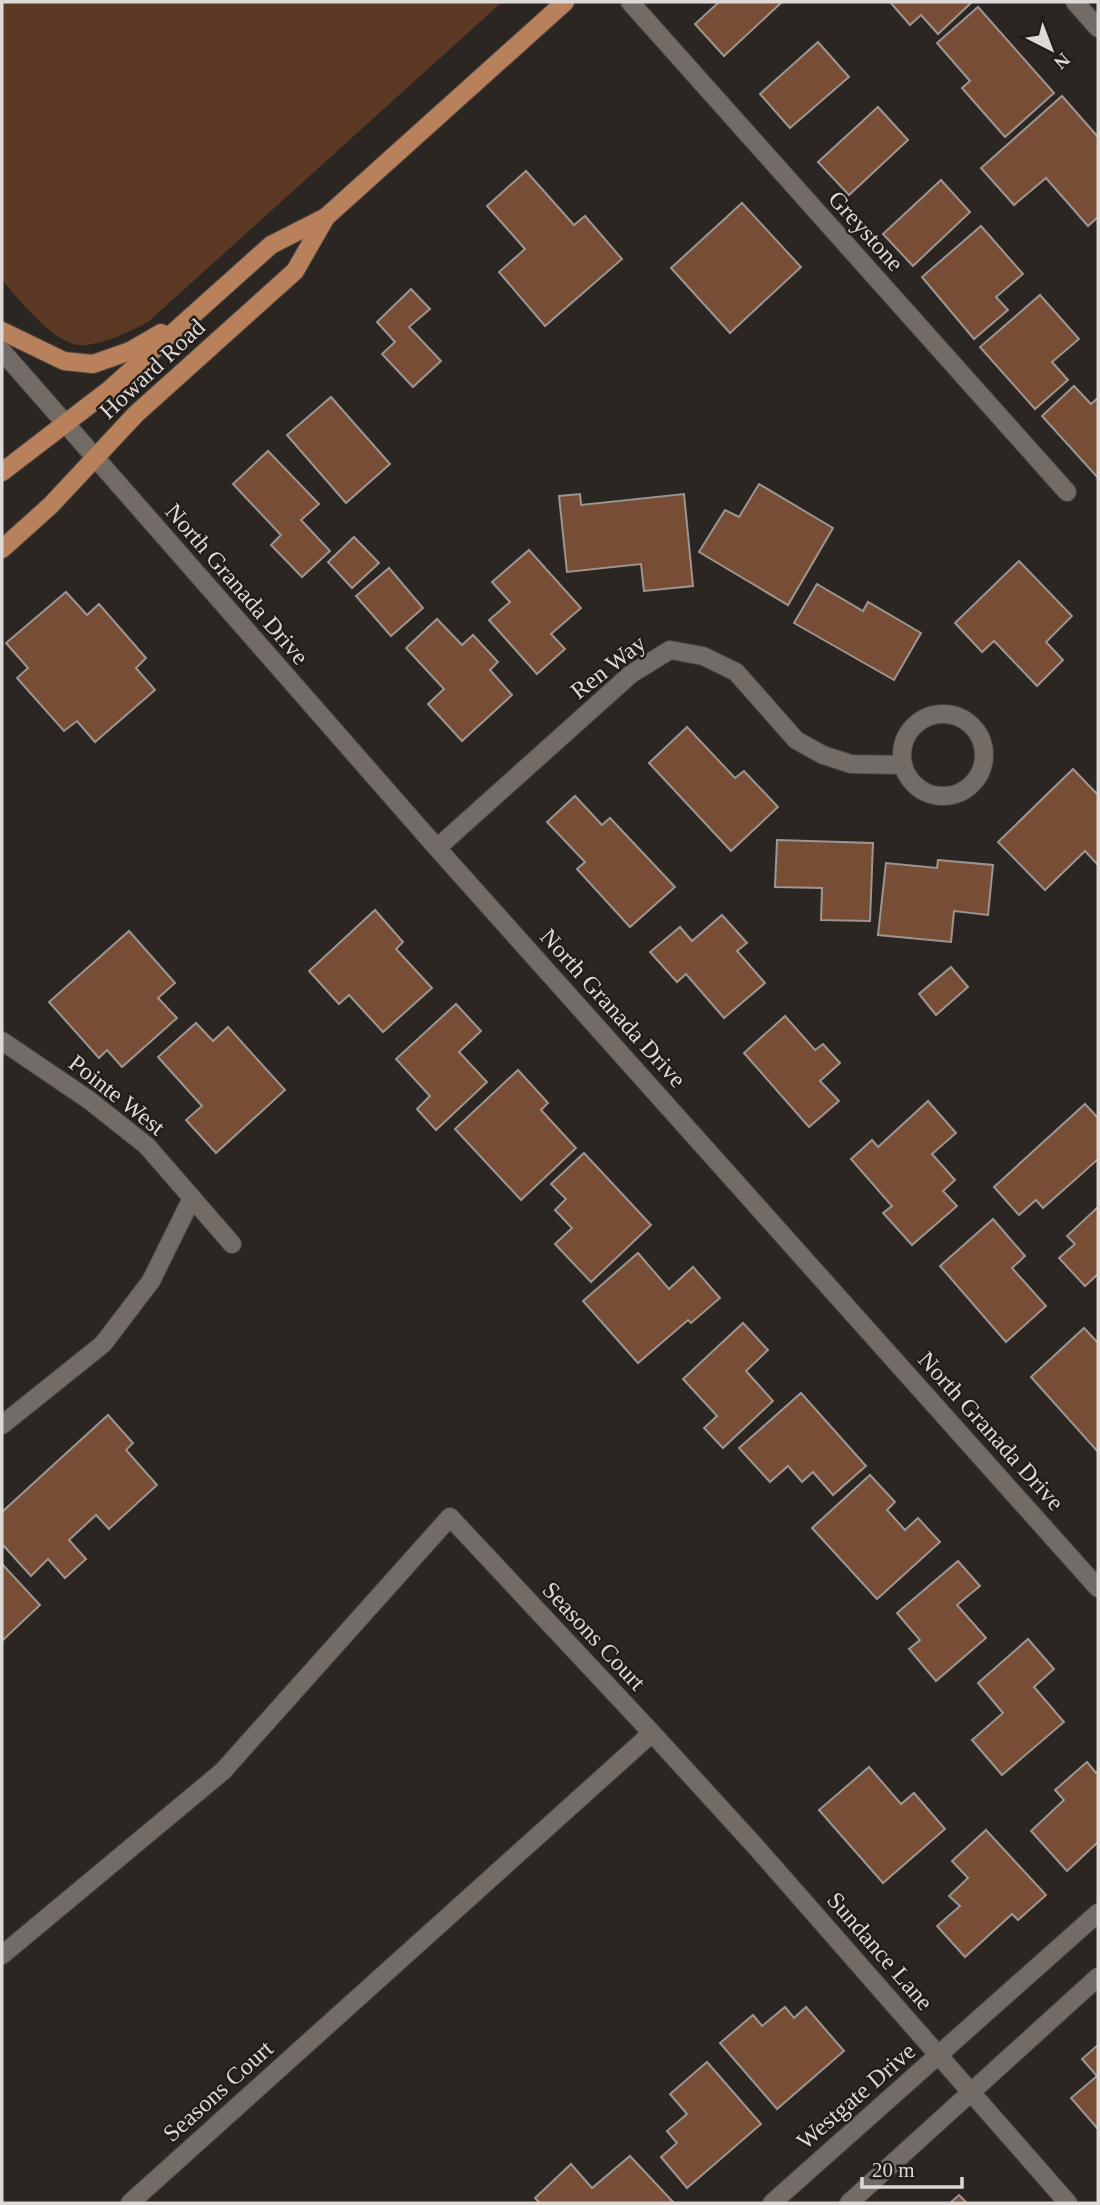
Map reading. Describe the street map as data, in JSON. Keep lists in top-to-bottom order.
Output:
{
  "streets": {
    "main road": ["Howard Road"],
    "street": [
      "Greystone",
      "North Granada Drive",
      "Ren Way",
      "Pointe West",
      "Seasons Court",
      "Sundance Lane",
      "Westgate Drive"
    ]
  },
  "crossings": [
    ["Howard Road", "North Granada Drive"],
    ["North Granada Drive", "Ren Way"],
    ["Seasons Court", "Sundance Lane"],
    ["Sundance Lane", "Westgate Drive"]
  ],
  "scale_bar": "20 m",
  "north": "bottom right"
}
